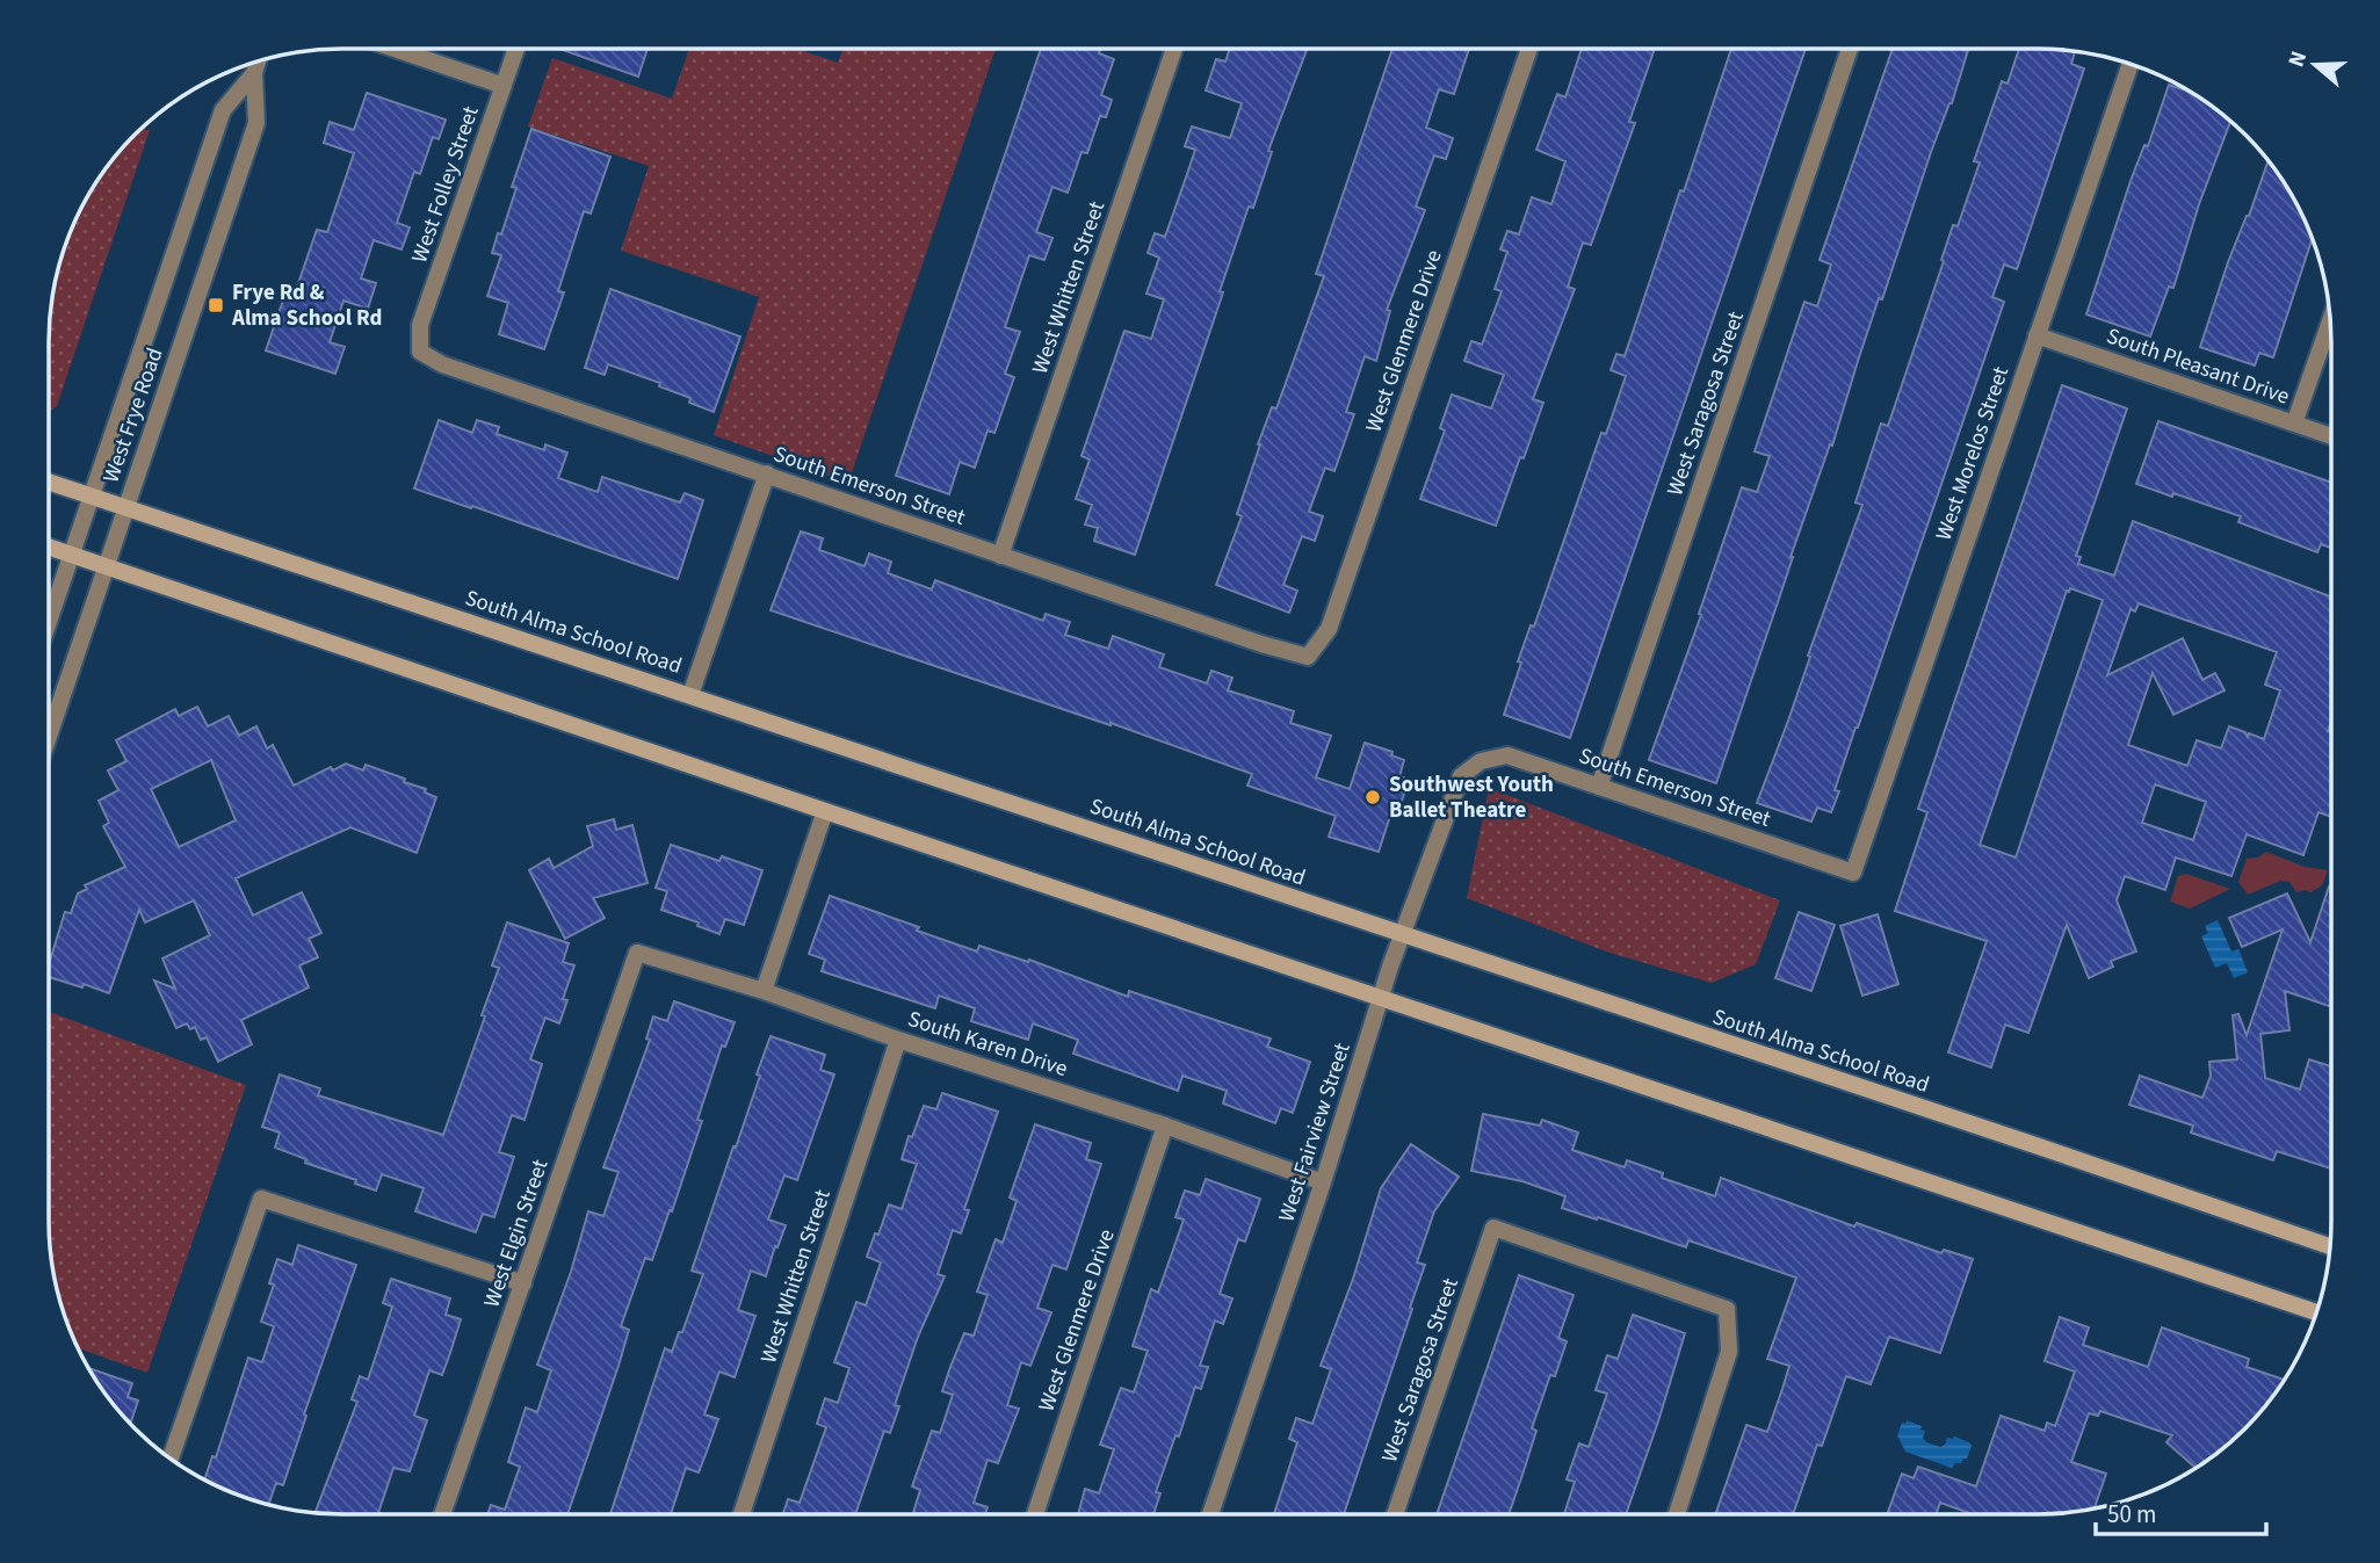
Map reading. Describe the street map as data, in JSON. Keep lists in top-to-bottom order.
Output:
{
  "streets": {
    "main road": ["South Alma School Road"],
    "street": [
      "West Folley Street",
      "West Whitten Street",
      "West Glenmere Drive",
      "South Pleasant Drive",
      "West Saragosa Street",
      "West Frye Road",
      "West Morelos Street",
      "South Emerson Street",
      "South Karen Drive",
      "West Fairview Street",
      "West Elgin Street"
    ]
  },
  "crossings": [
    ["West Folley Street", "South Emerson Street"],
    ["West Whitten Street", "South Emerson Street"],
    ["West Whitten Street", "South Karen Drive"],
    ["West Glenmere Drive", "South Emerson Street"],
    ["West Glenmere Drive", "South Karen Drive"],
    ["South Pleasant Drive", "West Morelos Street"],
    ["West Saragosa Street", "South Emerson Street"],
    ["West Frye Road", "South Alma School Road"],
    ["West Morelos Street", "South Emerson Street"],
    ["South Emerson Street", "West Fairview Street"],
    ["South Alma School Road", "West Fairview Street"],
    ["South Karen Drive", "West Fairview Street"],
    ["South Karen Drive", "West Elgin Street"]
  ],
  "places": {
    "transit": ["Frye Rd & Alma School Rd"],
    "other": ["Southwest Youth Ballet Theatre"]
  },
  "scale_bar": "50 m",
  "north": "left"
}
